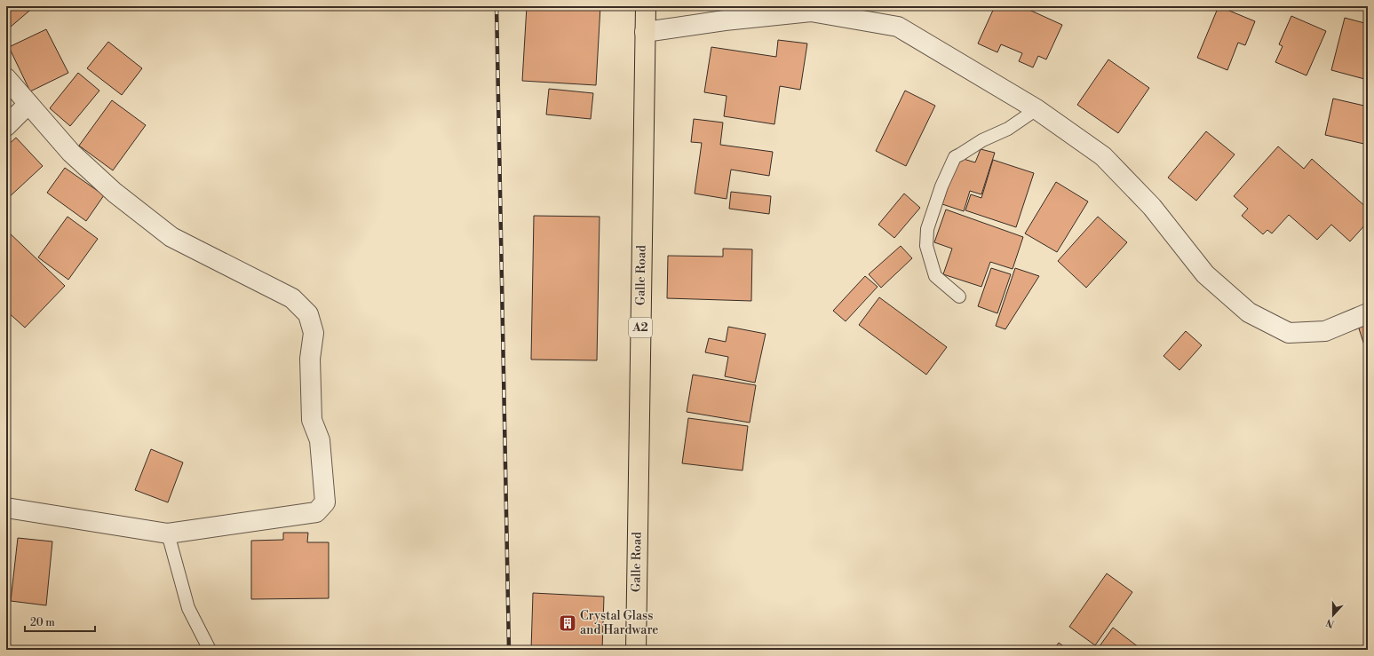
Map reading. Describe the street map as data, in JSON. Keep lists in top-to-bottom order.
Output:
{
  "streets": {
    "highway": ["Galle Road", "A2"]
  },
  "places": {
    "building": ["Crystal Glass and Hardware"]
  },
  "scale_bar": "20 m",
  "north": "bottom"
}
